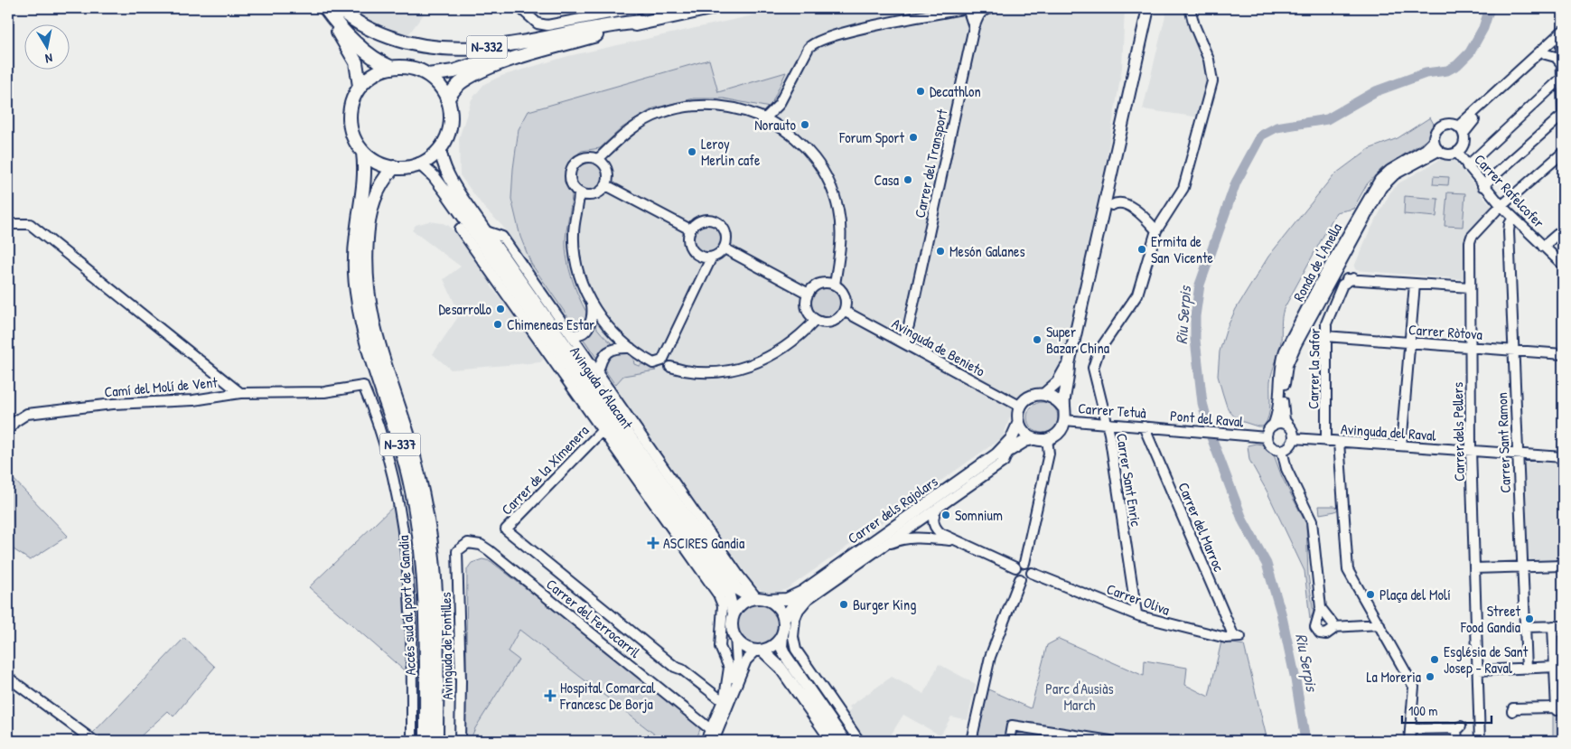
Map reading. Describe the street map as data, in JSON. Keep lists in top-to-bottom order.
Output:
{
  "streets": {
    "highway": ["N-332", "N-337", "Accés sud al port de Gandia"],
    "main road": ["Avinguda d'Alacant", "Carrer dels Rajolars"],
    "street": [
      "Carrer del Transport",
      "Carrer Rafelcofer",
      "Ronda de l'Anella",
      "Carrer Ròtova",
      "Avinguda de Benieto",
      "Carrer la Safor",
      "Camí del Molí de Vent",
      "Carrer Tetuà",
      "Pont del Raval",
      "Avinguda del Raval",
      "Carrer dels Pellers",
      "Carrer Sant Ramon",
      "Carrer de la Ximenera",
      "Carrer Sant Enric",
      "Carrer del Marroc",
      "Carrer Oliva",
      "Carrer del Ferrocarril",
      "Avinguda de Fontilles"
    ]
  },
  "crossings": [
    ["N-332", "Avinguda d'Alacant"],
    ["N-332", "Accés sud al port de Gandia"],
    ["Carrer del Transport", "Avinguda de Benieto"],
    ["Carrer Rafelcofer", "Ronda de l'Anella"],
    ["Carrer Rafelcofer", "Carrer dels Pellers"],
    ["Carrer Rafelcofer", "Carrer Sant Ramon"],
    ["Ronda de l'Anella", "Pont del Raval"],
    ["Ronda de l'Anella", "Avinguda del Raval"],
    ["Carrer Ròtova", "Carrer la Safor"],
    ["Carrer Ròtova", "Carrer dels Pellers"],
    ["Carrer Ròtova", "Carrer Sant Ramon"],
    ["Avinguda de Benieto", "Carrer Tetuà"],
    ["Avinguda de Benieto", "Carrer dels Rajolars"],
    ["Carrer la Safor", "Avinguda del Raval"],
    ["Avinguda d'Alacant", "Carrer de la Ximenera"],
    ["Avinguda d'Alacant", "Carrer dels Rajolars"],
    ["Avinguda d'Alacant", "Accés sud al port de Gandia"],
    ["Avinguda d'Alacant", "Carrer del Ferrocarril"],
    ["Carrer Tetuà", "Pont del Raval"],
    ["Carrer Tetuà", "Carrer Sant Enric"],
    ["Carrer Tetuà", "Carrer dels Rajolars"],
    ["Carrer Tetuà", "Carrer del Marroc"],
    ["Pont del Raval", "Avinguda del Raval"],
    ["Avinguda del Raval", "Carrer dels Pellers"],
    ["Avinguda del Raval", "Carrer Sant Ramon"],
    ["Carrer de la Ximenera", "Carrer del Ferrocarril"],
    ["Carrer Sant Enric", "Carrer Oliva"],
    ["Carrer del Marroc", "Carrer Oliva"],
    ["Carrer del Ferrocarril", "Avinguda de Fontilles"]
  ],
  "water": ["Riu Serpis"],
  "parks": ["Parc d'Ausiàs March"],
  "places": {
    "other": [
      "Decathlon",
      "Norauto",
      "Forum Sport",
      "Leroy Merlin cafe",
      "Casa",
      "Ermita de San Vicente",
      "Mesón Galanes",
      "Desarrollo",
      "Chimeneas Estar",
      "Super Bazar China",
      "Somnium",
      "Plaça del Molí",
      "Burger King",
      "Street Food Gandia",
      "Església de Sant Josep - Raval",
      "La Moreria"
    ],
    "health": ["ASCIRES Gandia", "Hospital Comarcal Francesc De Borja"]
  },
  "scale_bar": "100 m",
  "north": "bottom"
}
